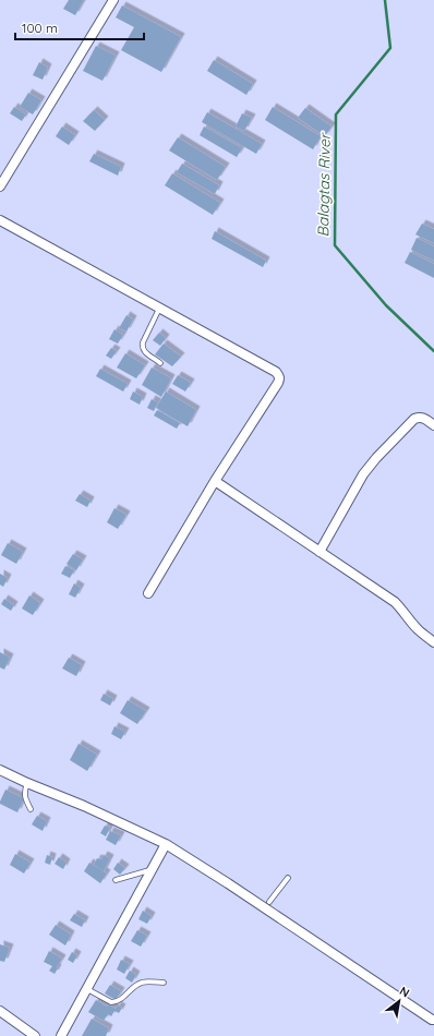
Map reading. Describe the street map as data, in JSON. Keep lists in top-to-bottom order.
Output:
{
  "water": ["Balagtas River"],
  "scale_bar": "100 m",
  "north": "top right"
}
